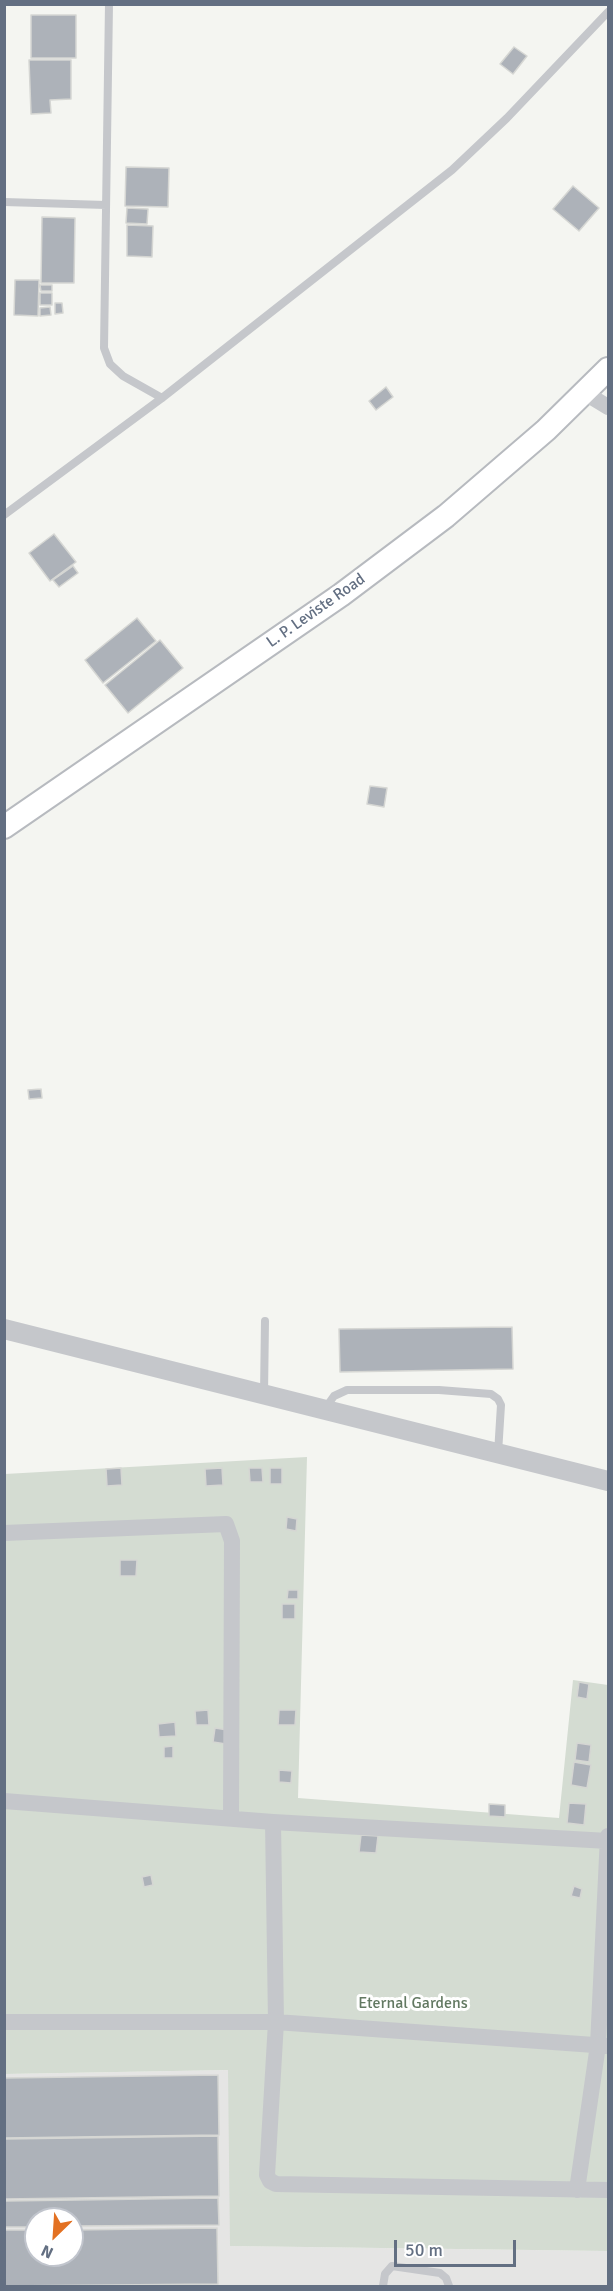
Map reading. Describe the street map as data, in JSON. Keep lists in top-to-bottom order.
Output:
{
  "streets": {
    "main road": ["L. P. Leviste Road"]
  },
  "parks": ["Eternal Gardens"],
  "scale_bar": "50 m",
  "north": "bottom left"
}
